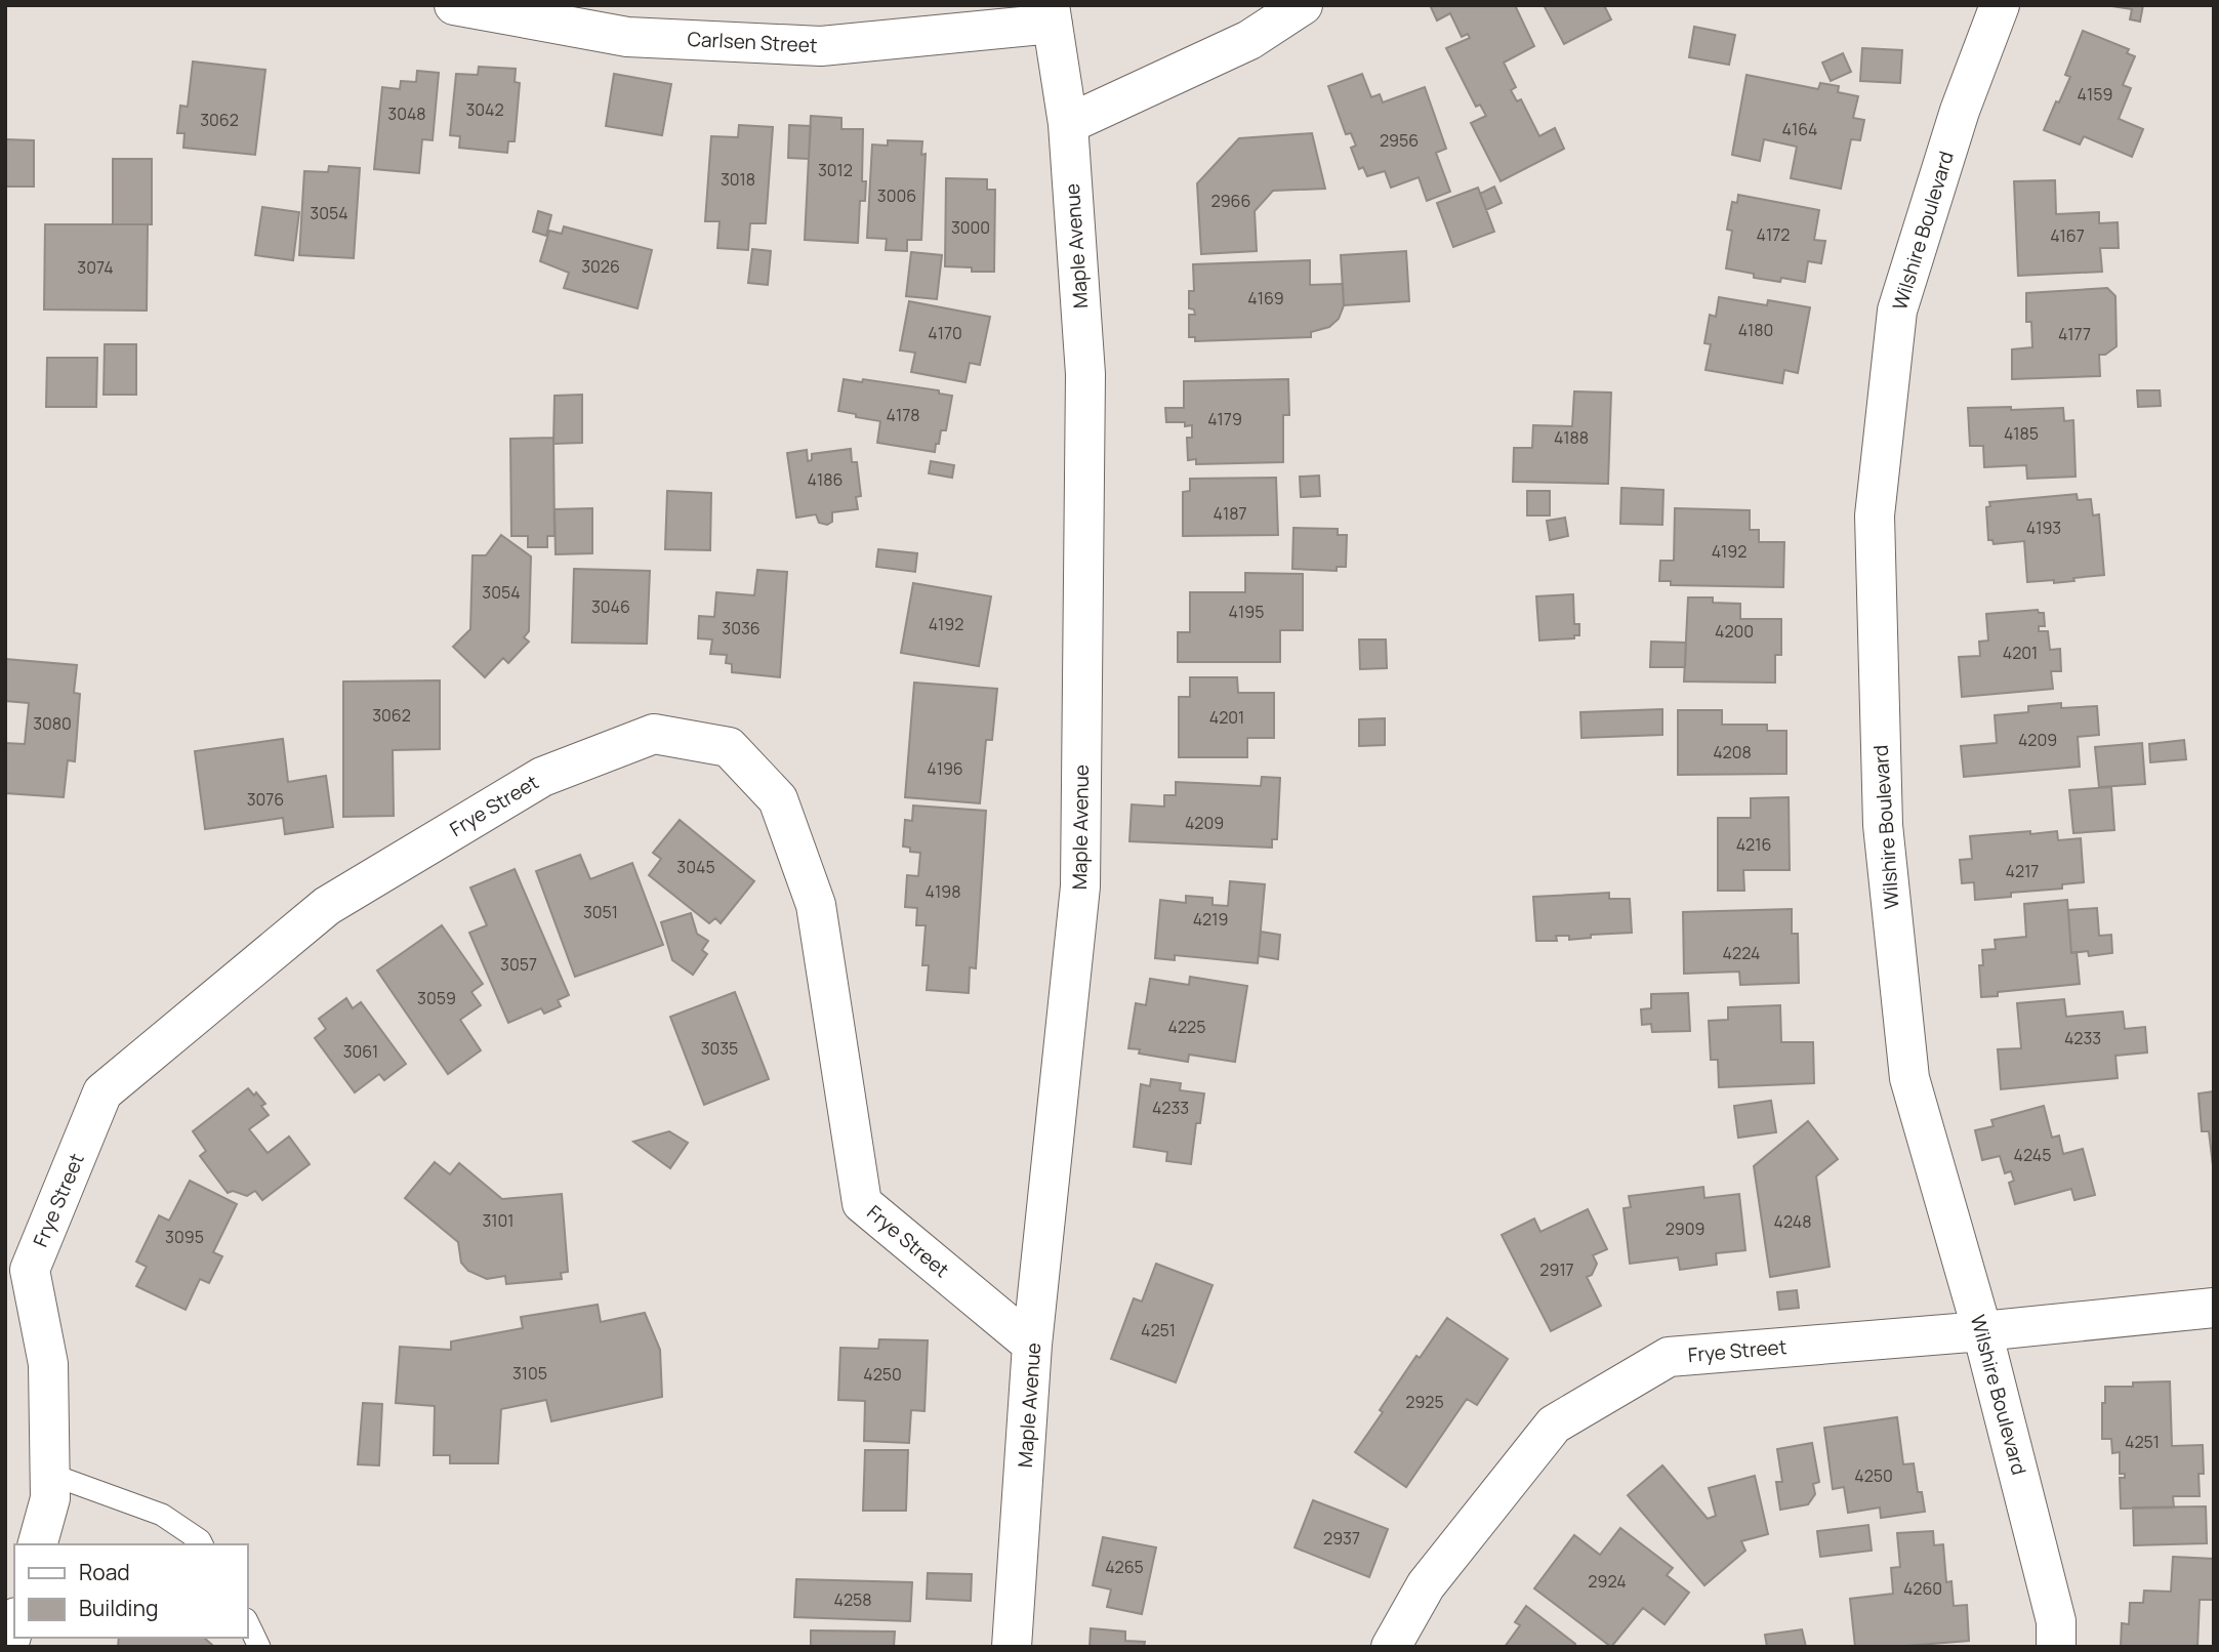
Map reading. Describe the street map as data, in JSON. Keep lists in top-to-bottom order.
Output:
{
  "streets": {
    "street": [
      "Carlsen Street",
      "Wilshire Boulevard",
      "Maple Avenue",
      "Frye Street"
    ]
  },
  "crossings": [
    ["Carlsen Street", "Maple Avenue"],
    ["Wilshire Boulevard", "Frye Street"],
    ["Maple Avenue", "Frye Street"]
  ],
  "house_numbers": [
    "4159",
    "3042",
    "3048",
    "3062",
    "4164",
    "2956",
    "3012",
    "3018",
    "3006",
    "2966",
    "3054",
    "3000",
    "4172",
    "4167",
    "3026",
    "3074",
    "4169",
    "4180",
    "4170",
    "4177",
    "4178",
    "4179",
    "4185",
    "4188",
    "4186",
    "4187",
    "4193",
    "4192",
    "3054",
    "3046",
    "4195",
    "4192",
    "3036",
    "4200",
    "4201",
    "3062",
    "4201",
    "3080",
    "4209",
    "4208",
    "4196",
    "3076",
    "4209",
    "4216",
    "3045",
    "4217",
    "4198",
    "3051",
    "4219",
    "4224",
    "3057",
    "3059",
    "4225",
    "4233",
    "3035",
    "3061",
    "4233",
    "4245",
    "3101",
    "4248",
    "2909",
    "3095",
    "2917",
    "4251",
    "3105",
    "4250",
    "2925",
    "4251",
    "4250",
    "2937",
    "4265",
    "2924",
    "4260",
    "4258"
  ],
  "legend": ["Road", "Building"]
}
